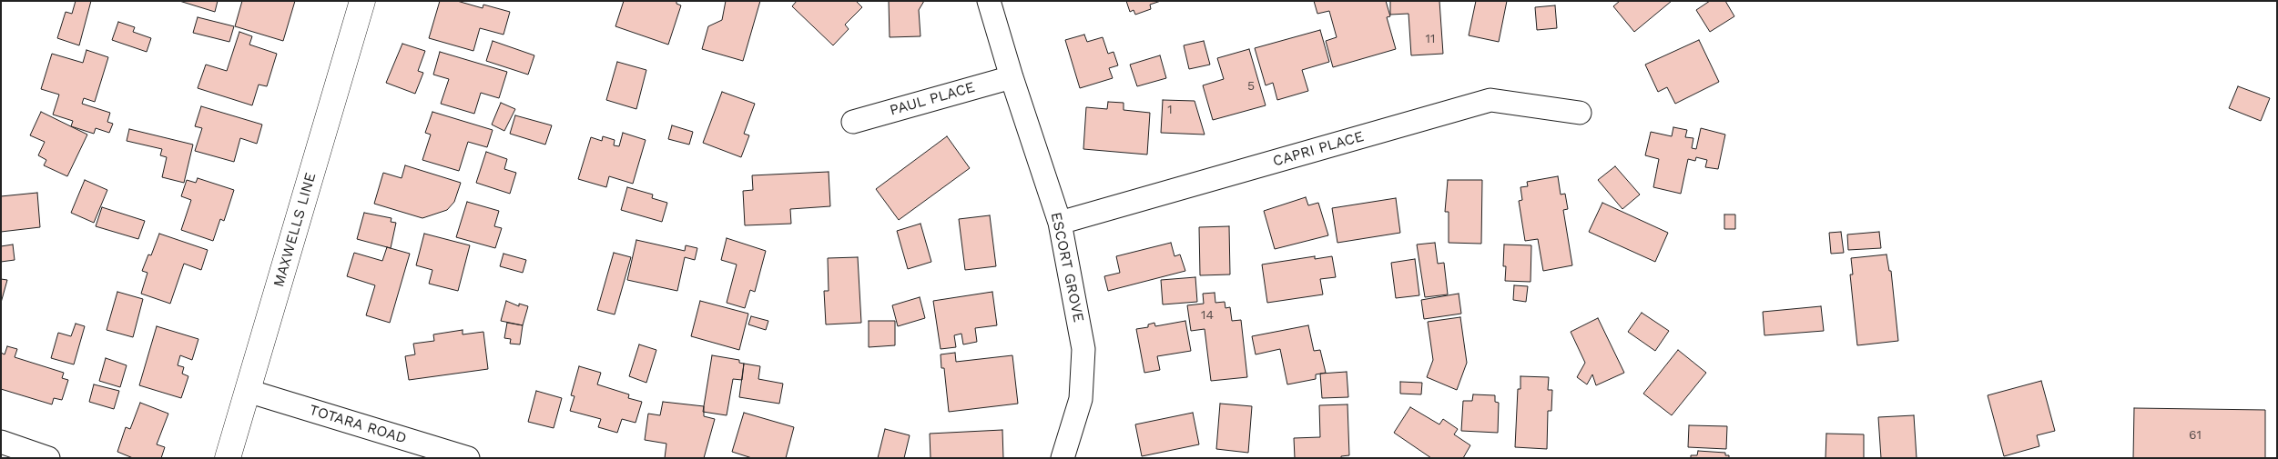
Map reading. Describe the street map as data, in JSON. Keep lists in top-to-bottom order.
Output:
{
  "streets": {
    "street": [
      "PAUL PLACE",
      "CAPRI PLACE",
      "MAXWELLS LINE",
      "ESCORT GROVE",
      "TOTARA ROAD"
    ]
  },
  "crossings": [
    ["PAUL PLACE", "ESCORT GROVE"],
    ["CAPRI PLACE", "ESCORT GROVE"],
    ["MAXWELLS LINE", "TOTARA ROAD"]
  ],
  "house_numbers": [
    "11",
    "5",
    "1",
    "14",
    "61"
  ]
}
